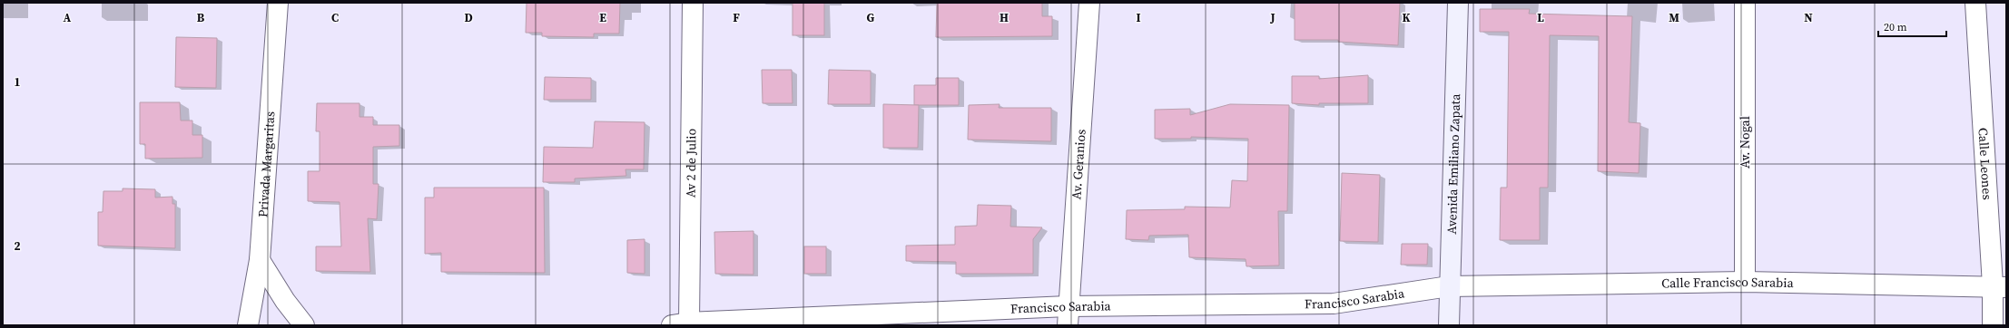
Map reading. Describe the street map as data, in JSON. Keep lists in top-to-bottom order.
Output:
{
  "streets": {
    "main road": ["Avenida Emiliano Zapata"],
    "street": [
      "Av. Nogal",
      "Av 2 de Julio",
      "Av. Geranios",
      "Calle Leones",
      "Privada Margaritas",
      "Calle Francisco Sarabia",
      "Francisco Sarabia"
    ]
  },
  "crossings": [
    ["Av. Nogal", "Calle Francisco Sarabia"],
    ["Av 2 de Julio", "Francisco Sarabia"],
    ["Av. Geranios", "Francisco Sarabia"],
    ["Avenida Emiliano Zapata", "Calle Francisco Sarabia"],
    ["Avenida Emiliano Zapata", "Francisco Sarabia"],
    ["Calle Leones", "Calle Francisco Sarabia"],
    ["Calle Francisco Sarabia", "Francisco Sarabia"]
  ],
  "scale_bar": "20 m",
  "grid": {
    "columns": [
      "A",
      "B",
      "C",
      "D",
      "E",
      "F",
      "G",
      "H",
      "I",
      "J",
      "K",
      "L",
      "M",
      "N"
    ],
    "rows": ["1", "2"]
  }
}
